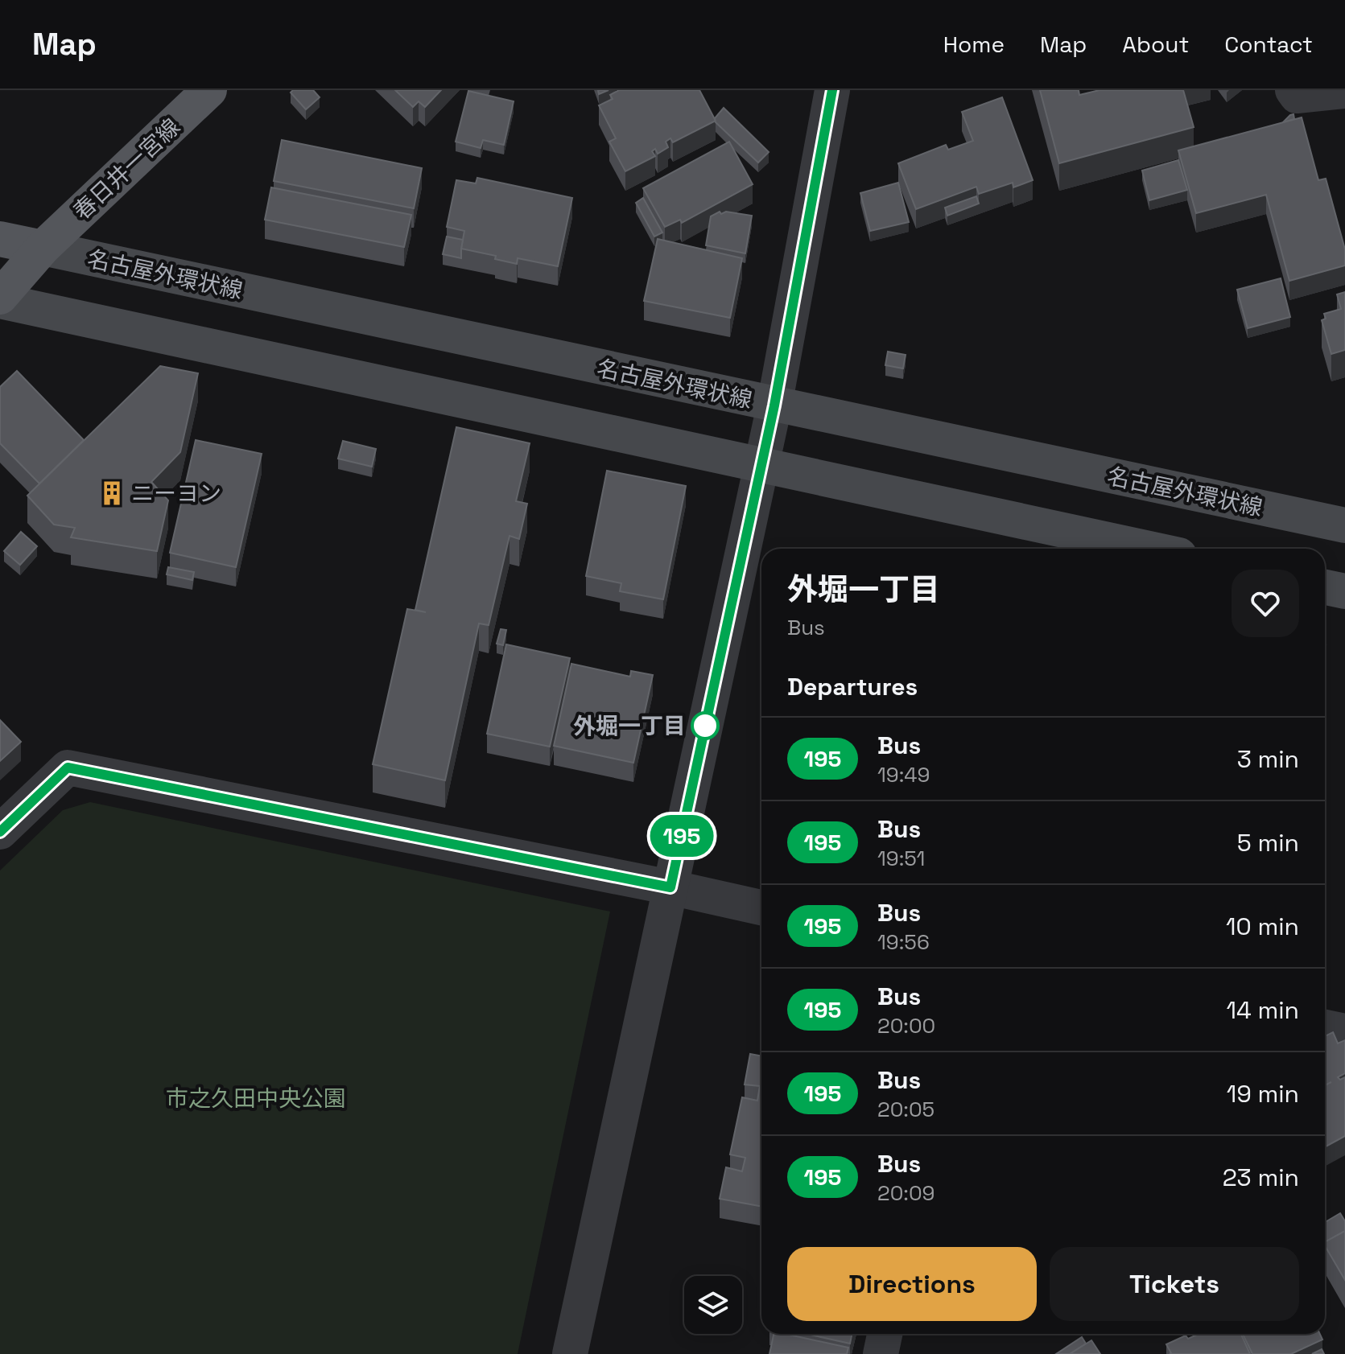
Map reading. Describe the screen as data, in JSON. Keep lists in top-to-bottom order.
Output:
{
  "streets": {
    "main road": ["春日井一宮線", "名古屋外環状線"]
  },
  "crossings": [
    ["春日井一宮線", "名古屋外環状線"]
  ],
  "parks": ["市之久田中央公園"],
  "places": {
    "building": ["ニーヨン"],
    "other": ["外堀一丁目"]
  },
  "lines": ["bus line 195"],
  "page": {
    "header": "Map",
    "nav": [
      "Home",
      "Map",
      "About",
      "Contact"
    ],
    "on_map": "195",
    "heading": [
      ["外堀一丁目", "Bus"],
      "Departures"
    ],
    "list": [
      {
        "mark": "195",
        "name": "Bus",
        "note": "19:49",
        "value": "3 min"
      },
      {
        "mark": "195",
        "name": "Bus",
        "note": "19:51",
        "value": "5 min"
      },
      {
        "mark": "195",
        "name": "Bus",
        "note": "19:56",
        "value": "10 min"
      },
      {
        "mark": "195",
        "name": "Bus",
        "note": "20:00",
        "value": "14 min"
      },
      {
        "mark": "195",
        "name": "Bus",
        "note": "20:05",
        "value": "19 min"
      },
      {
        "mark": "195",
        "name": "Bus",
        "note": "20:09",
        "value": "23 min"
      }
    ],
    "buttons": ["Directions", "Tickets"]
  }
}
